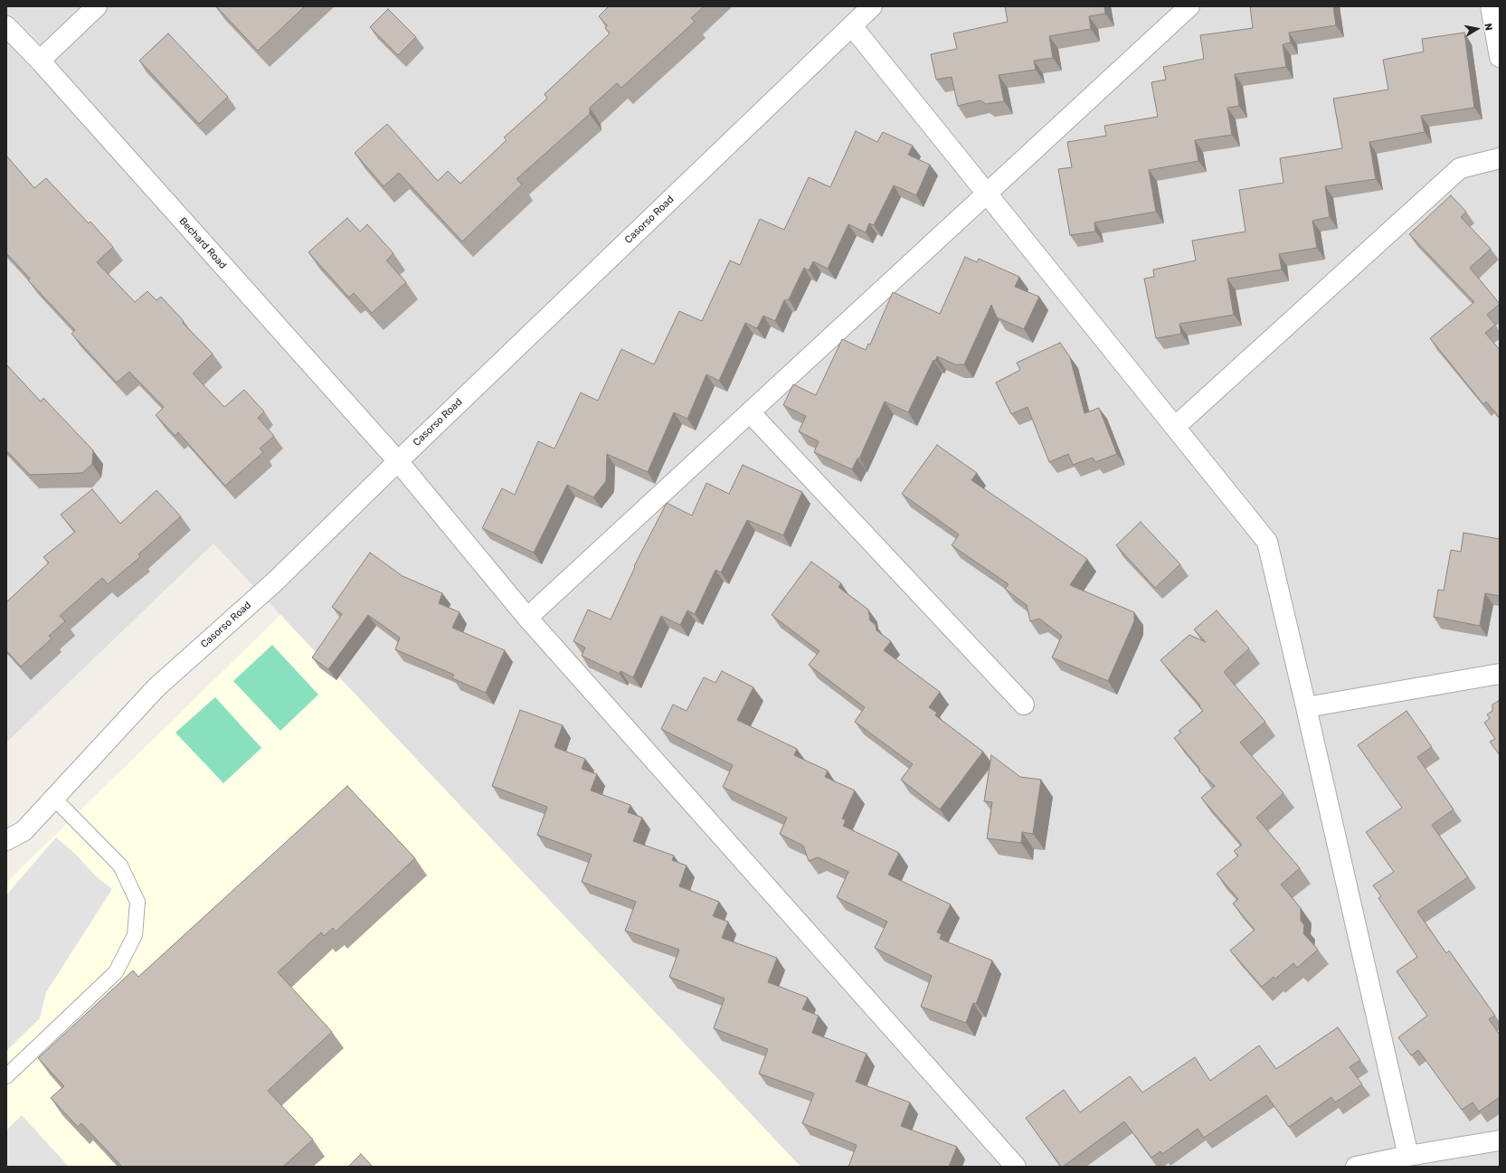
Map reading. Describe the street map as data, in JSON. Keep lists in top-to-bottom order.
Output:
{
  "streets": {
    "street": ["Casorso Road", "Bechard Road"]
  },
  "crossings": [
    ["Casorso Road", "Bechard Road"]
  ],
  "north": "right"
}
